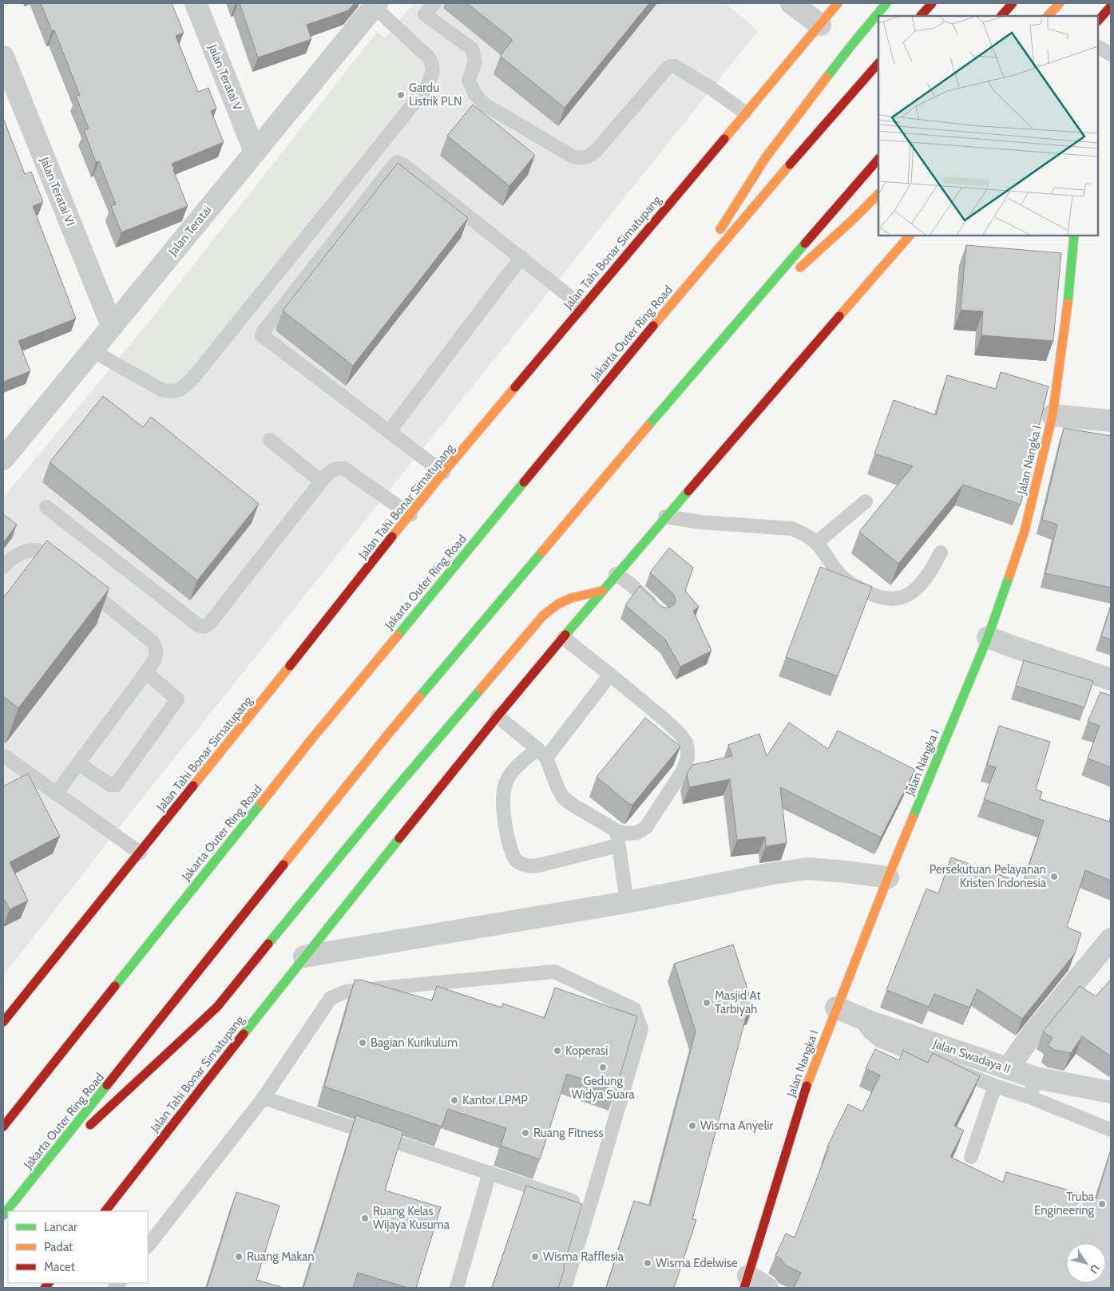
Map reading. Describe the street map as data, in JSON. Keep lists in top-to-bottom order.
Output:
{
  "streets": {
    "main road": ["Jalan Tahi Bonar Simatupang", "Jakarta Outer Ring Road", "Jalan Nangka I"],
    "street": [
      "Jalan Teratai V",
      "Jalan Teratai VI",
      "Jalan Teratai",
      "Jalan Swadaya II"
    ]
  },
  "crossings": [
    ["Jalan Teratai V", "Jalan Teratai"],
    ["Jalan Teratai VI", "Jalan Teratai"],
    ["Jalan Nangka I", "Jalan Swadaya II"]
  ],
  "places": [
    "Gardu Listrik PLN",
    "Persekutuan Pelayanan Kristen Indonesia",
    "Masjid At Tarbiyah",
    "Bagian Kurikulum",
    "Koperasi",
    "Gedung Widya Suara",
    "Kantor LPMP",
    "Wisma Anyelir",
    "Ruang Fitness",
    "Truba Engineering",
    "Ruang Kelas Wijaya Kusuma",
    "Ruang Makan",
    "Wisma Rafflesia",
    "Wisma Edelwise"
  ],
  "legend": ["Lancar", "Padat", "Macet"],
  "north": "bottom right"
}
